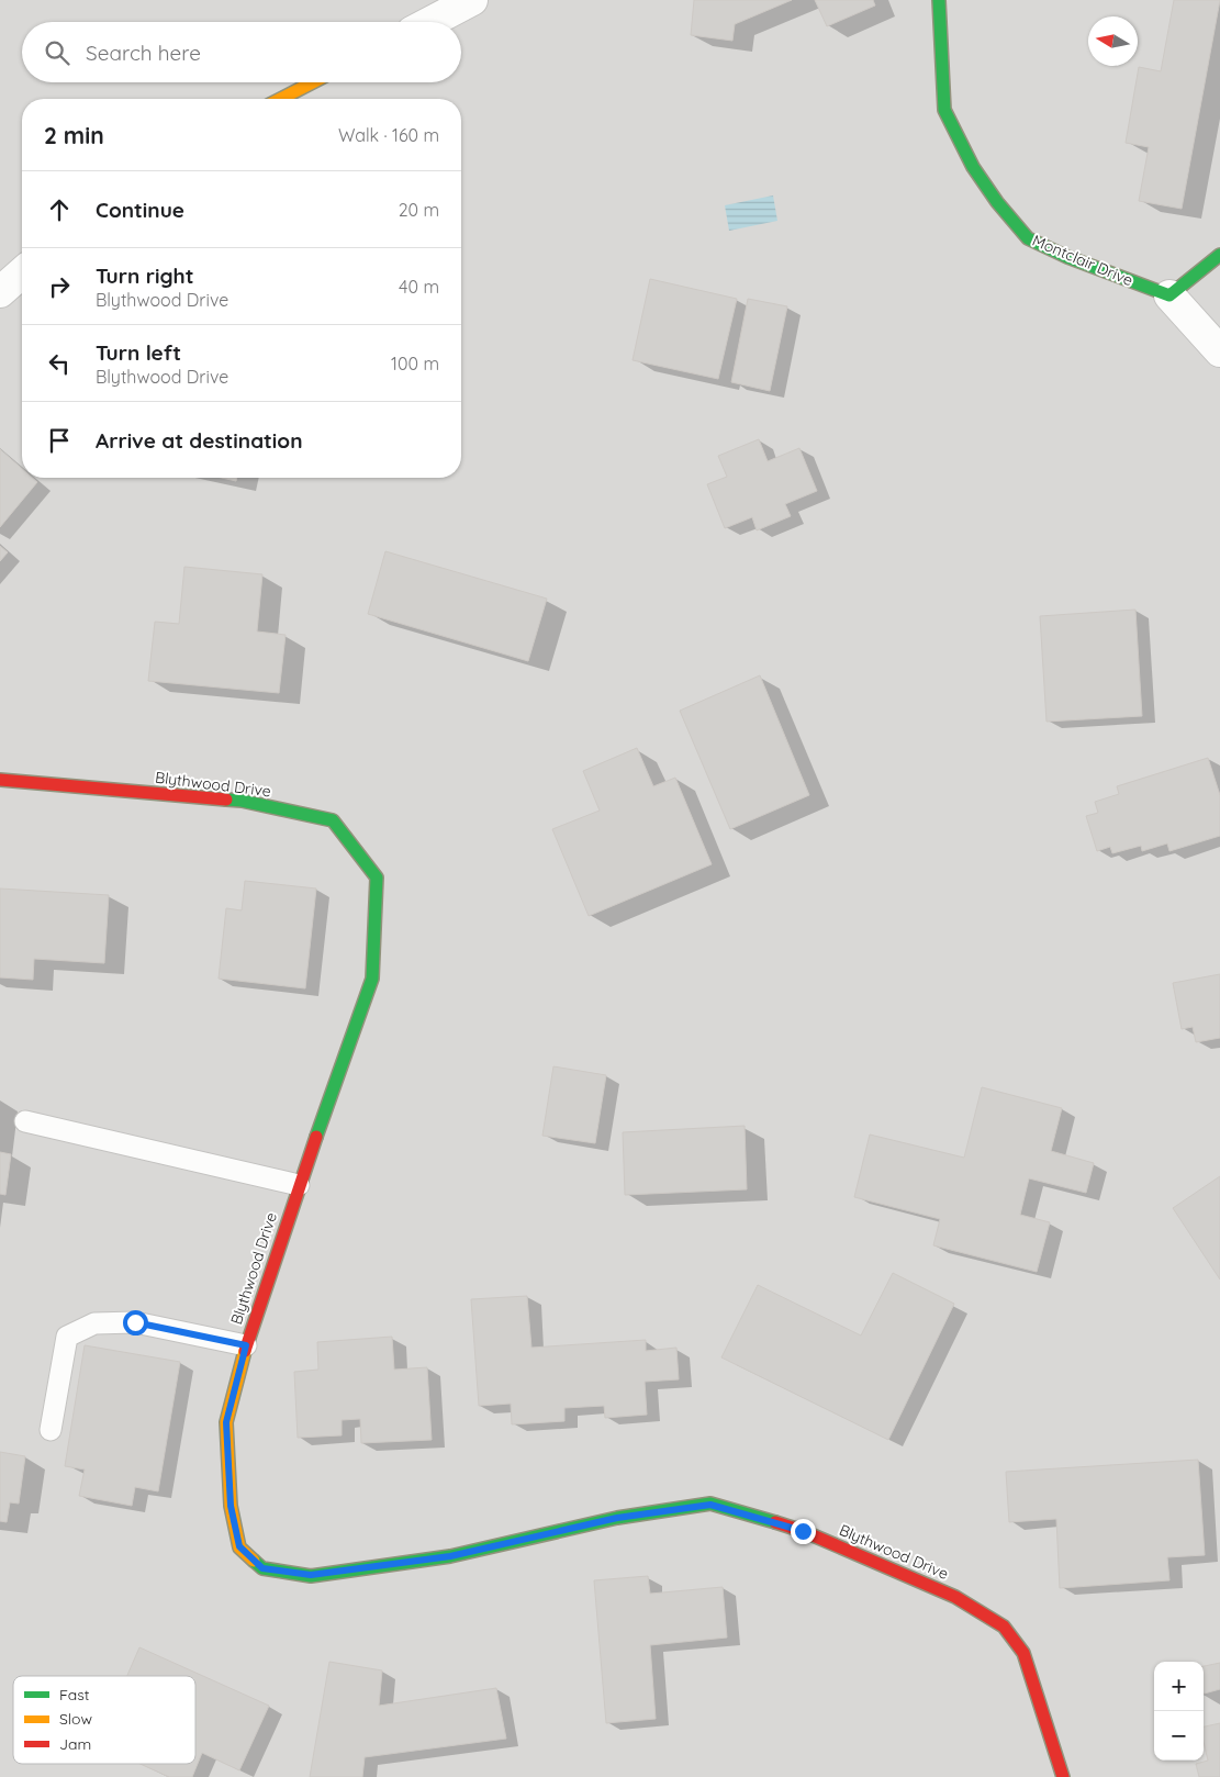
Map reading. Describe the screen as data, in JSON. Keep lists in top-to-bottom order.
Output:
{
  "streets": {
    "street": ["Montclair Drive", "Blythwood Drive"]
  },
  "legend": ["Fast", "Slow", "Jam"],
  "north": "left",
  "page": {
    "search": "Search here",
    "heading": ["2 min", "Walk · 160 m"],
    "list": [
      ["Continue", "20 m"],
      ["Turn right", "Blythwood Drive", "40 m"],
      ["Turn left", "Blythwood Drive", "100 m"],
      "Arrive at destination"
    ],
    "map_buttons": ["+", "−"]
  }
}
